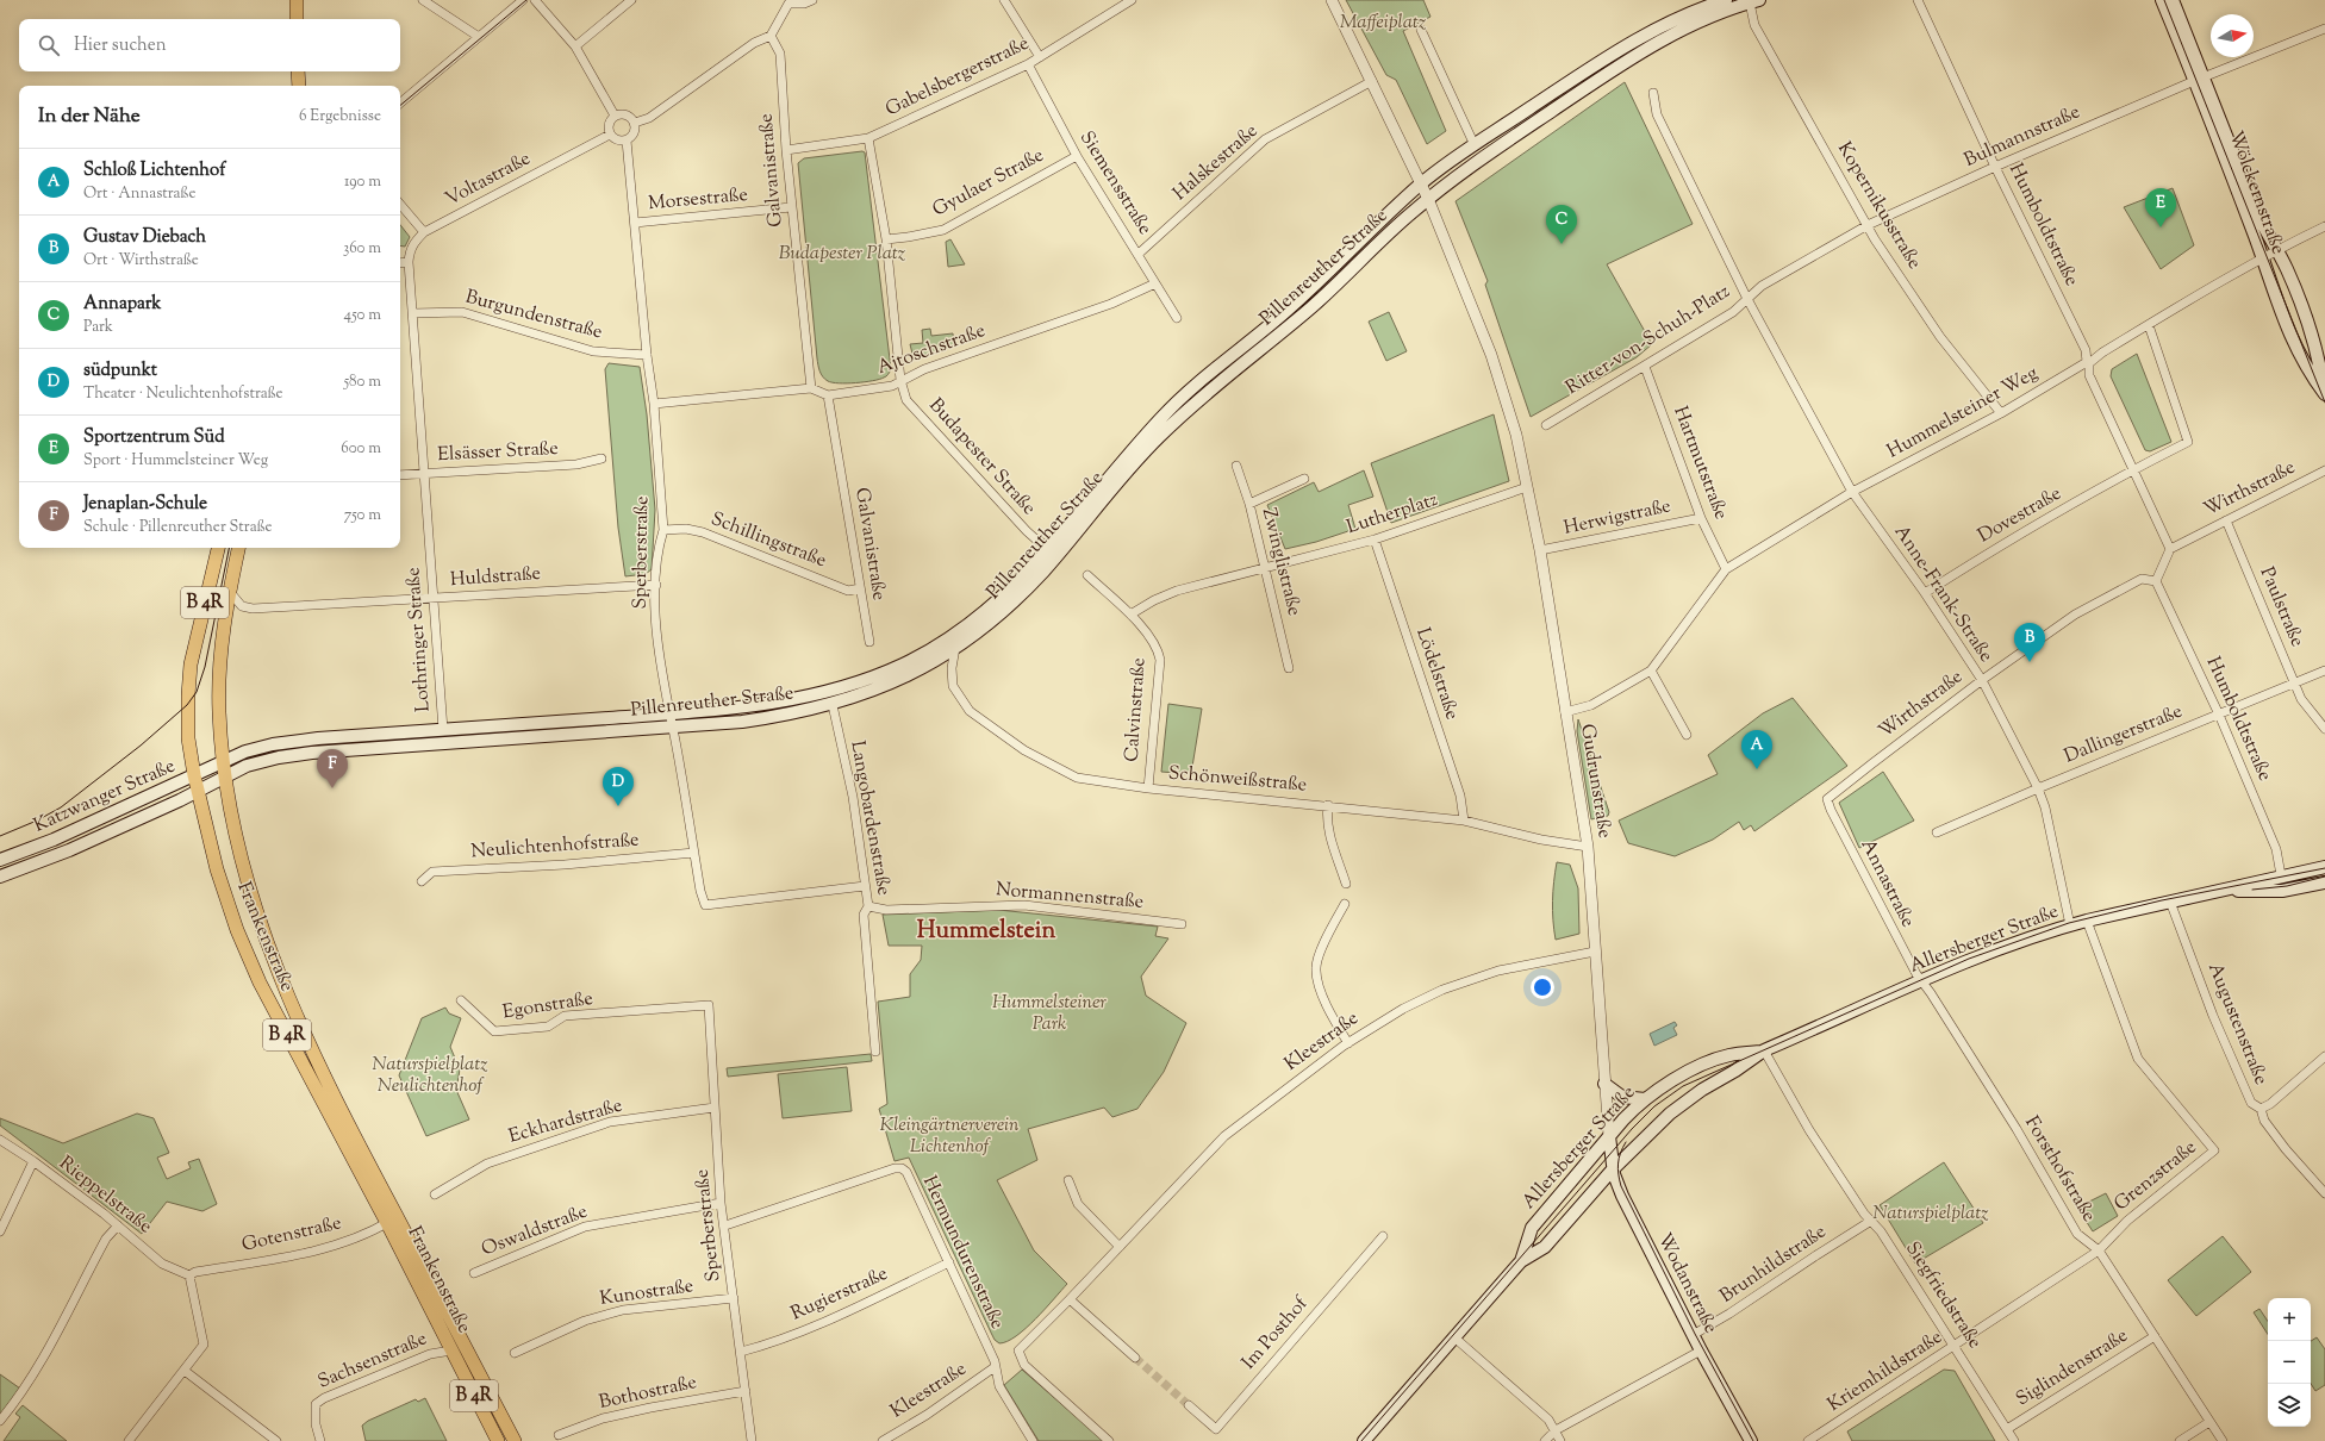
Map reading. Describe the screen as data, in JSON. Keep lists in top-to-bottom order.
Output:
{
  "streets": {
    "main road": [
      "Wölckernstraße",
      "Pillenreuther Straße",
      "B 4R",
      "Katzwanger Straße",
      "Frankenstraße",
      "Allersberger Straße",
      "Wodanstraße"
    ],
    "street": [
      "Gabelsbergerstraße",
      "Bulmannstraße",
      "Halskestraße",
      "Galvanistraße",
      "Voltastraße",
      "Gyulaer Straße",
      "Siemensstraße",
      "Morsestraße",
      "Kopernikusstraße",
      "Humboldtstraße",
      "Burgundenstraße",
      "Ritter-von-Schuh-Platz",
      "Ajtoschstraße",
      "Hummelsteiner Weg",
      "Elsässer Straße",
      "Budapester Straße",
      "Hartmutstraße",
      "Wirthstraße",
      "Lutherplatz",
      "Dovestraße",
      "Herwigstraße",
      "Schillingstraße",
      "Sperberstraße",
      "Zwinglistraße",
      "Huldstraße",
      "Anne-Frank-Straße",
      "Paulstraße",
      "Lothringer Straße",
      "Lödelstraße",
      "Calvinstraße",
      "Dallingerstraße",
      "Schönweißstraße",
      "Gudrunstraße",
      "Langobardenstraße",
      "Neulichtenhofstraße",
      "Annastraße",
      "Normannenstraße",
      "Egonstraße",
      "Augustenstraße",
      "Kleestraße",
      "Eckhardstraße",
      "Forsthofstraße",
      "Grenzstraße",
      "Rieppelstraße",
      "Oswaldstraße",
      "Gotenstraße",
      "Hermundurenstraße",
      "Brunhildstraße",
      "Kunostraße",
      "Rugierstraße",
      "Siegfriedstraße",
      "Im Posthof",
      "Sachsenstraße",
      "Siglindenstraße",
      "Kriemhildstraße",
      "Bothostraße"
    ]
  },
  "crossings": [
    ["Gabelsbergerstraße", "Galvanistraße"],
    ["Gabelsbergerstraße", "Siemensstraße"],
    ["Bulmannstraße", "Wölckernstraße"],
    ["Bulmannstraße", "Kopernikusstraße"],
    ["Bulmannstraße", "Humboldtstraße"],
    ["Bulmannstraße", "Ritter-von-Schuh-Platz"],
    ["Bulmannstraße", "Anne-Frank-Straße"],
    ["Halskestraße", "Siemensstraße"],
    ["Galvanistraße", "Morsestraße"],
    ["Galvanistraße", "Ajtoschstraße"],
    ["Galvanistraße", "Schillingstraße"],
    ["Voltastraße", "Sperberstraße"],
    ["Voltastraße", "Lothringer Straße"],
    ["Gyulaer Straße", "Siemensstraße"],
    ["Siemensstraße", "Ajtoschstraße"],
    ["Wölckernstraße", "Hummelsteiner Weg"],
    ["Morsestraße", "Sperberstraße"],
    ["Kopernikusstraße", "Pillenreuther Straße"],
    ["Kopernikusstraße", "Hummelsteiner Weg"],
    ["Humboldtstraße", "Hummelsteiner Weg"],
    ["Humboldtstraße", "Wirthstraße"],
    ["Humboldtstraße", "Dovestraße"],
    ["Humboldtstraße", "Dallingerstraße"],
    ["Humboldtstraße", "Allersberger Straße"],
    ["Pillenreuther Straße", "Budapester Straße"],
    ["Pillenreuther Straße", "Sperberstraße"],
    ["Pillenreuther Straße", "Lothringer Straße"],
    ["Pillenreuther Straße", "Schönweißstraße"],
    ["Pillenreuther Straße", "Gudrunstraße"],
    ["Pillenreuther Straße", "Katzwanger Straße"],
    ["Pillenreuther Straße", "Langobardenstraße"],
    ["Pillenreuther Straße", "Frankenstraße"],
    ["Burgundenstraße", "Sperberstraße"],
    ["Burgundenstraße", "Lothringer Straße"],
    ["Ritter-von-Schuh-Platz", "Hartmutstraße"],
    ["Ritter-von-Schuh-Platz", "Anne-Frank-Straße"],
    ["Ajtoschstraße", "Budapester Straße"],
    ["Hummelsteiner Weg", "Hartmutstraße"],
    ["Hummelsteiner Weg", "Dovestraße"],
    ["Hummelsteiner Weg", "Anne-Frank-Straße"],
    ["Hummelsteiner Weg", "Gudrunstraße"],
    ["Elsässer Straße", "Lothringer Straße"],
    ["Hartmutstraße", "Herwigstraße"],
    ["Wirthstraße", "Anne-Frank-Straße"],
    ["Wirthstraße", "Paulstraße"],
    ["Wirthstraße", "Annastraße"],
    ["Lutherplatz", "Zwinglistraße"],
    ["Lutherplatz", "Lödelstraße"],
    ["Lutherplatz", "Gudrunstraße"],
    ["Dovestraße", "Anne-Frank-Straße"],
    ["Herwigstraße", "Gudrunstraße"],
    ["Schillingstraße", "Sperberstraße"],
    ["Sperberstraße", "Huldstraße"],
    ["Sperberstraße", "Langobardenstraße"],
    ["Sperberstraße", "Neulichtenhofstraße"],
    ["Sperberstraße", "Egonstraße"],
    ["Sperberstraße", "Eckhardstraße"],
    ["Sperberstraße", "Oswaldstraße"],
    ["Sperberstraße", "Hermundurenstraße"],
    ["Sperberstraße", "Kunostraße"],
    ["Sperberstraße", "Rugierstraße"],
    ["Sperberstraße", "Bothostraße"],
    ["Huldstraße", "Lothringer Straße"],
    ["Huldstraße", "Frankenstraße"],
    ["Anne-Frank-Straße", "Dallingerstraße"],
    ["Anne-Frank-Straße", "Allersberger Straße"],
    ["Paulstraße", "Dallingerstraße"],
    ["Lödelstraße", "Schönweißstraße"],
    ["Calvinstraße", "Schönweißstraße"],
    ["Schönweißstraße", "Gudrunstraße"],
    ["Gudrunstraße", "Allersberger Straße"],
    ["Gudrunstraße", "Kleestraße"],
    ["Gudrunstraße", "Wodanstraße"],
    ["Katzwanger Straße", "Frankenstraße"],
    ["Langobardenstraße", "Normannenstraße"],
    ["Annastraße", "Allersberger Straße"],
    ["Annastraße", "Forsthofstraße"],
    ["Frankenstraße", "Gotenstraße"],
    ["Frankenstraße", "Sachsenstraße"],
    ["Allersberger Straße", "Augustenstraße"],
    ["Allersberger Straße", "Forsthofstraße"],
    ["Allersberger Straße", "Grenzstraße"],
    ["Allersberger Straße", "Wodanstraße"],
    ["Allersberger Straße", "Siegfriedstraße"],
    ["Kleestraße", "Hermundurenstraße"],
    ["Forsthofstraße", "Grenzstraße"],
    ["Forsthofstraße", "Siglindenstraße"],
    ["Forsthofstraße", "Kriemhildstraße"],
    ["Grenzstraße", "Kriemhildstraße"],
    ["Rieppelstraße", "Gotenstraße"],
    ["Hermundurenstraße", "Rugierstraße"],
    ["Brunhildstraße", "Wodanstraße"],
    ["Brunhildstraße", "Siegfriedstraße"],
    ["Siegfriedstraße", "Siglindenstraße"],
    ["Siegfriedstraße", "Kriemhildstraße"]
  ],
  "districts": ["Hummelstein"],
  "parks": [
    "Maffeiplatz",
    "Budapester Platz",
    "Hummelsteiner Park",
    "Naturspielplatz Neulichtenhof",
    "Kleingärtnerverein Lichtenhof",
    "Naturspielplatz"
  ],
  "north": "right",
  "page": {
    "search": "Hier suchen",
    "heading": ["In der Nähe", "6 Ergebnisse"],
    "list": [
      {
        "mark": "A",
        "name": "Schloß Lichtenhof",
        "note": "Ort · Annastraße",
        "value": "190 m"
      },
      {
        "mark": "B",
        "name": "Gustav Diebach",
        "note": "Ort · Wirthstraße",
        "value": "360 m"
      },
      {
        "mark": "C",
        "name": "Annapark",
        "note": "Park",
        "value": "450 m"
      },
      {
        "mark": "D",
        "name": "südpunkt",
        "note": "Theater · Neulichtenhofstraße",
        "value": "580 m"
      },
      {
        "mark": "E",
        "name": "Sportzentrum Süd",
        "note": "Sport · Hummelsteiner Weg",
        "value": "600 m"
      },
      {
        "mark": "F",
        "name": "Jenaplan-Schule",
        "note": "Schule · Pillenreuther Straße",
        "value": "750 m"
      }
    ],
    "pins": [
      "E",
      "C",
      "B",
      "A",
      "F",
      "D"
    ],
    "map_buttons": ["+", "−"]
  }
}
